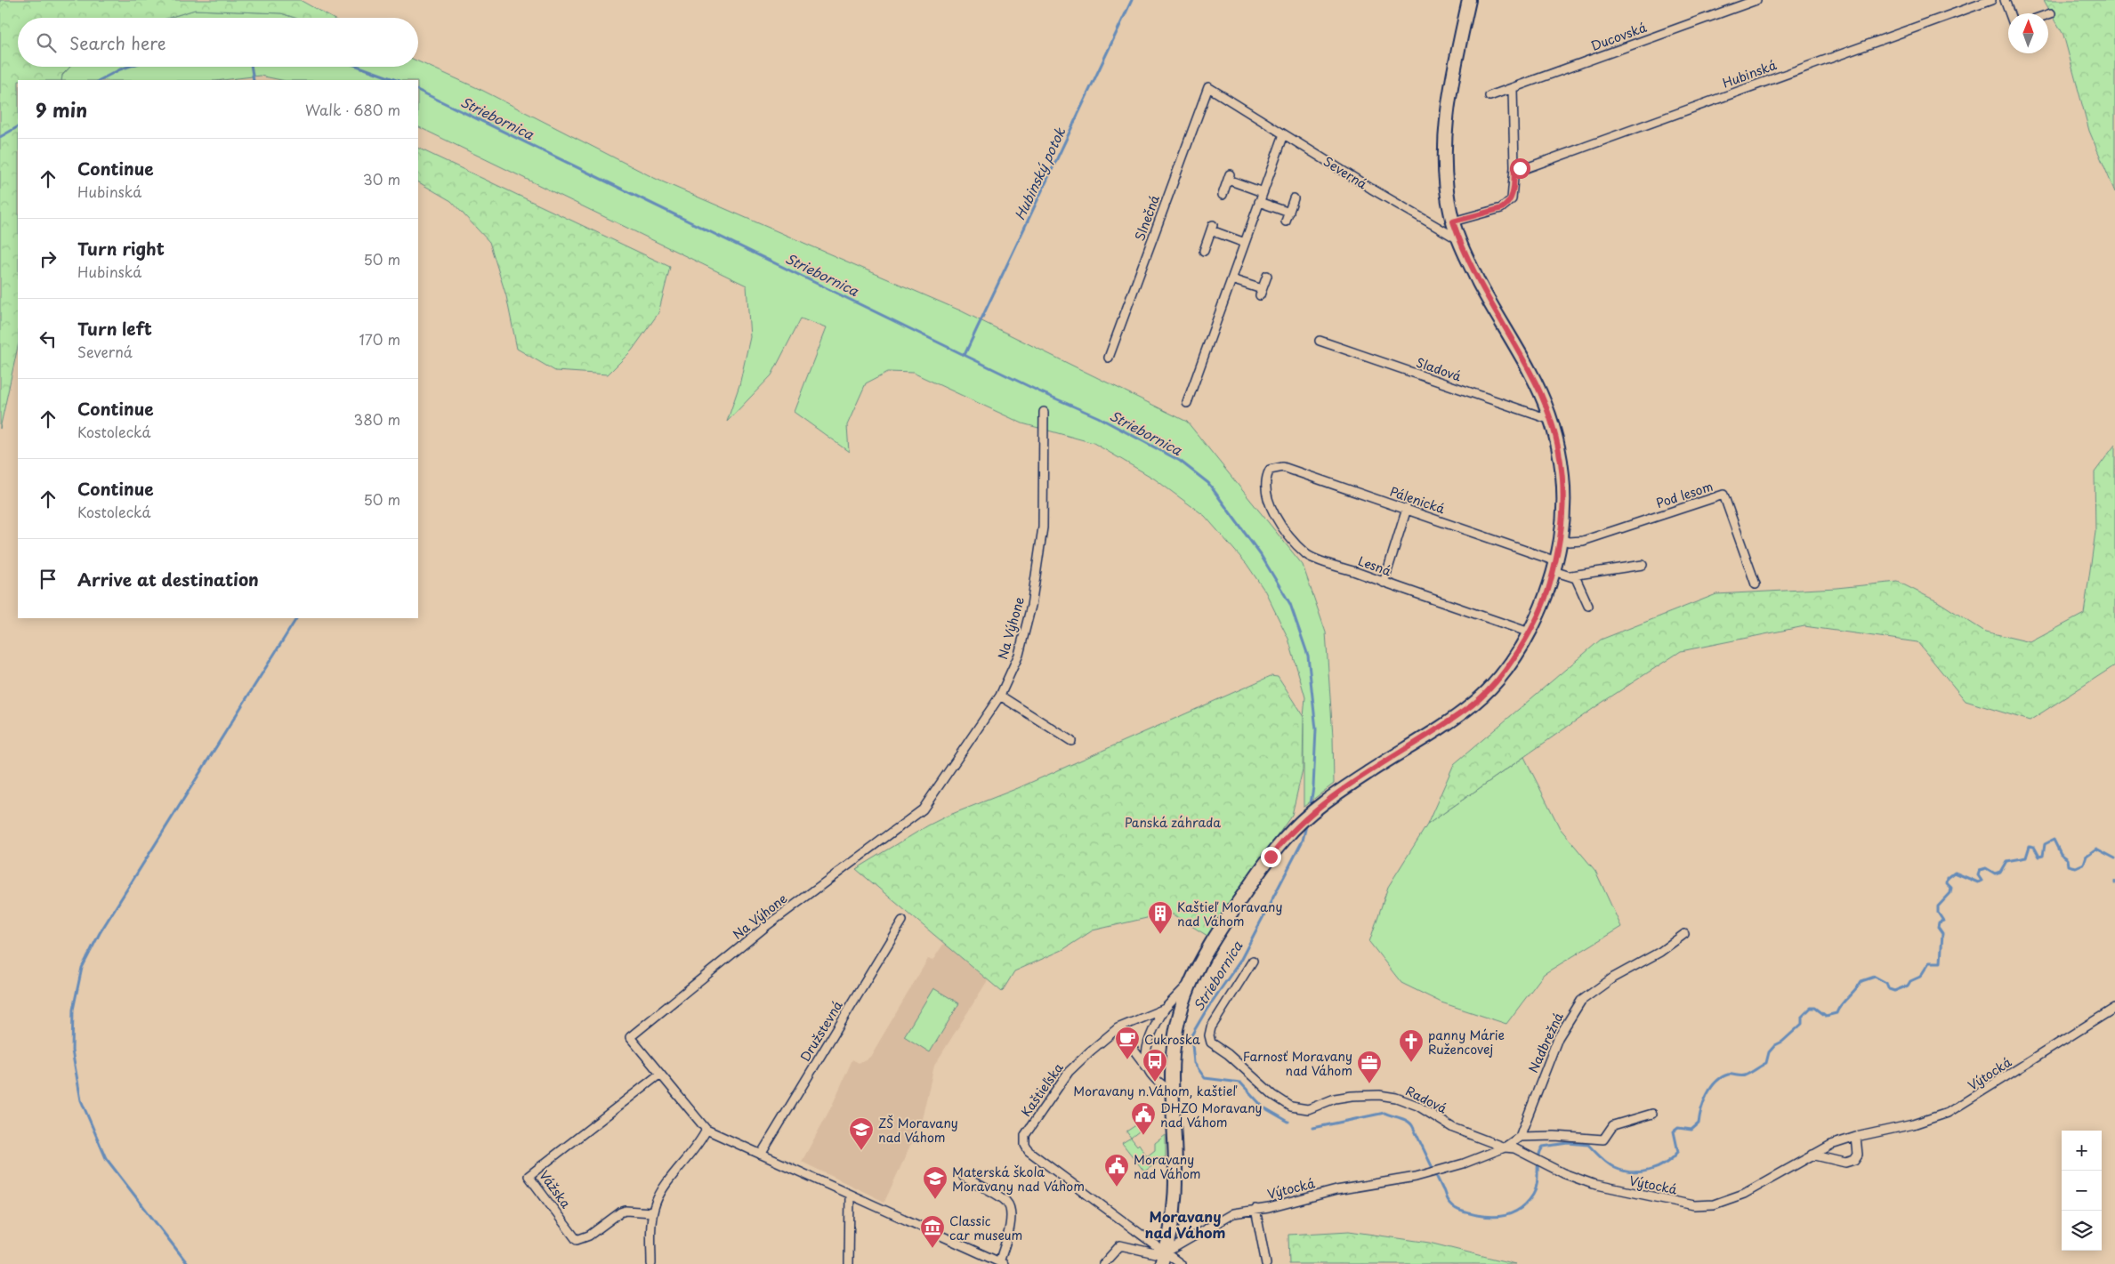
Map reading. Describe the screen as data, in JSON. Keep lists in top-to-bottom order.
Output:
{
  "streets": {
    "street": [
      "Ducovská",
      "Hubinská",
      "Severná",
      "Slnečná",
      "Sladová",
      "Pod lesom",
      "Pálenická",
      "Lesná",
      "Na Výhone",
      "Družstevná",
      "Nadbrežná",
      "Výtocká",
      "Kaštieľska",
      "Radová",
      "Vážska"
    ]
  },
  "crossings": [
    ["Severná", "Slnečná"],
    ["Pálenická", "Lesná"],
    ["Na Výhone", "Družstevná"],
    ["Na Výhone", "Vážska"],
    ["Výtocká", "Kaštieľska"],
    ["Výtocká", "Radová"]
  ],
  "districts": ["Moravany nad Váhom"],
  "water": ["Striebornica", "Hubinský potok"],
  "parks": ["Panská záhrada"],
  "places": {
    "building": ["Kaštieľ Moravany nad Váhom"],
    "cafe": ["Cukroska"],
    "church": ["panny Márie Ružencovej"],
    "bus stop": ["Moravany n.Váhom, kaštieľ"],
    "office": ["Farnosť Moravany nad Váhom"],
    "public building": ["DHZO Moravany nad Váhom", "Moravany nad Váhom"],
    "school or university": ["ZŠ Moravany nad Váhom", "Materská škola Moravany nad Váhom"],
    "museum": ["Classic car museum"]
  },
  "north": "top",
  "page": {
    "search": "Search here",
    "heading": ["9 min", "Walk · 680 m"],
    "list": [
      ["Continue", "Hubinská", "30 m"],
      ["Turn right", "Hubinská", "50 m"],
      ["Turn left", "Severná", "170 m"],
      ["Continue", "Kostolecká", "380 m"],
      ["Continue", "Kostolecká", "50 m"],
      "Arrive at destination"
    ],
    "map_buttons": ["+", "−"]
  }
}
